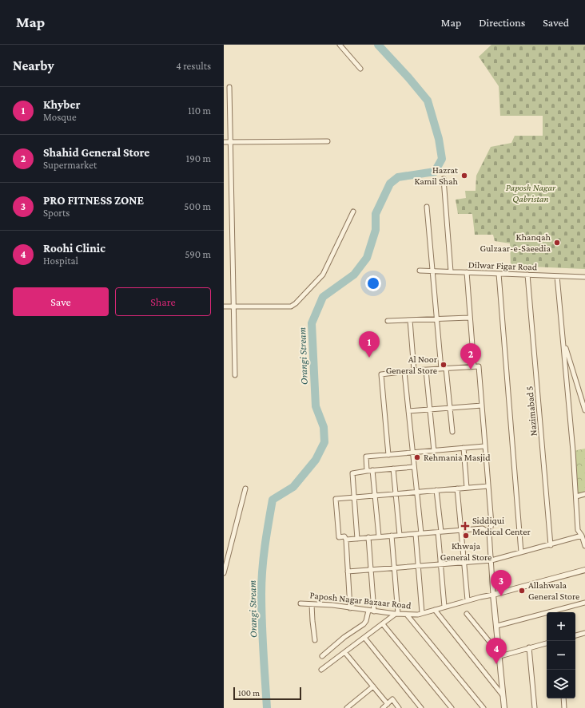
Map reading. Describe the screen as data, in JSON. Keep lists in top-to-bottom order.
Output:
{
  "streets": {
    "street": ["Dilwar Figar Road", "Nazimabad 5", "Paposh Nagar Bazaar Road"]
  },
  "crossings": [
    ["Dilwar Figar Road", "Nazimabad 5"]
  ],
  "water": ["Orangi Stream"],
  "parks": ["Paposh Nagar Qabristan"],
  "places": {
    "other": [
      "Hazrat Kamil Shah",
      "Khanqah Gulzaar-e-Saeedia",
      "Al Noor General Store",
      "Rehmania Masjid",
      "Khwaja General Store",
      "Allahwala General Store"
    ],
    "health": ["Siddiqui Medical Center"]
  },
  "scale_bar": "100 m",
  "page": {
    "header": "Map",
    "nav": ["Map", "Directions", "Saved"],
    "heading": ["Nearby", "4 results"],
    "list": [
      {
        "mark": "1",
        "name": "Khyber",
        "note": "Mosque",
        "value": "110 m"
      },
      {
        "mark": "2",
        "name": "Shahid General Store",
        "note": "Supermarket",
        "value": "190 m"
      },
      {
        "mark": "3",
        "name": "PRO FITNESS ZONE",
        "note": "Sports",
        "value": "500 m"
      },
      {
        "mark": "4",
        "name": "Roohi Clinic",
        "note": "Hospital",
        "value": "590 m"
      }
    ],
    "buttons": ["Save", "Share"],
    "pins": [
      "1",
      "2",
      "3",
      "4"
    ],
    "map_buttons": ["+", "−"],
    "scale": "100 m"
  }
}
